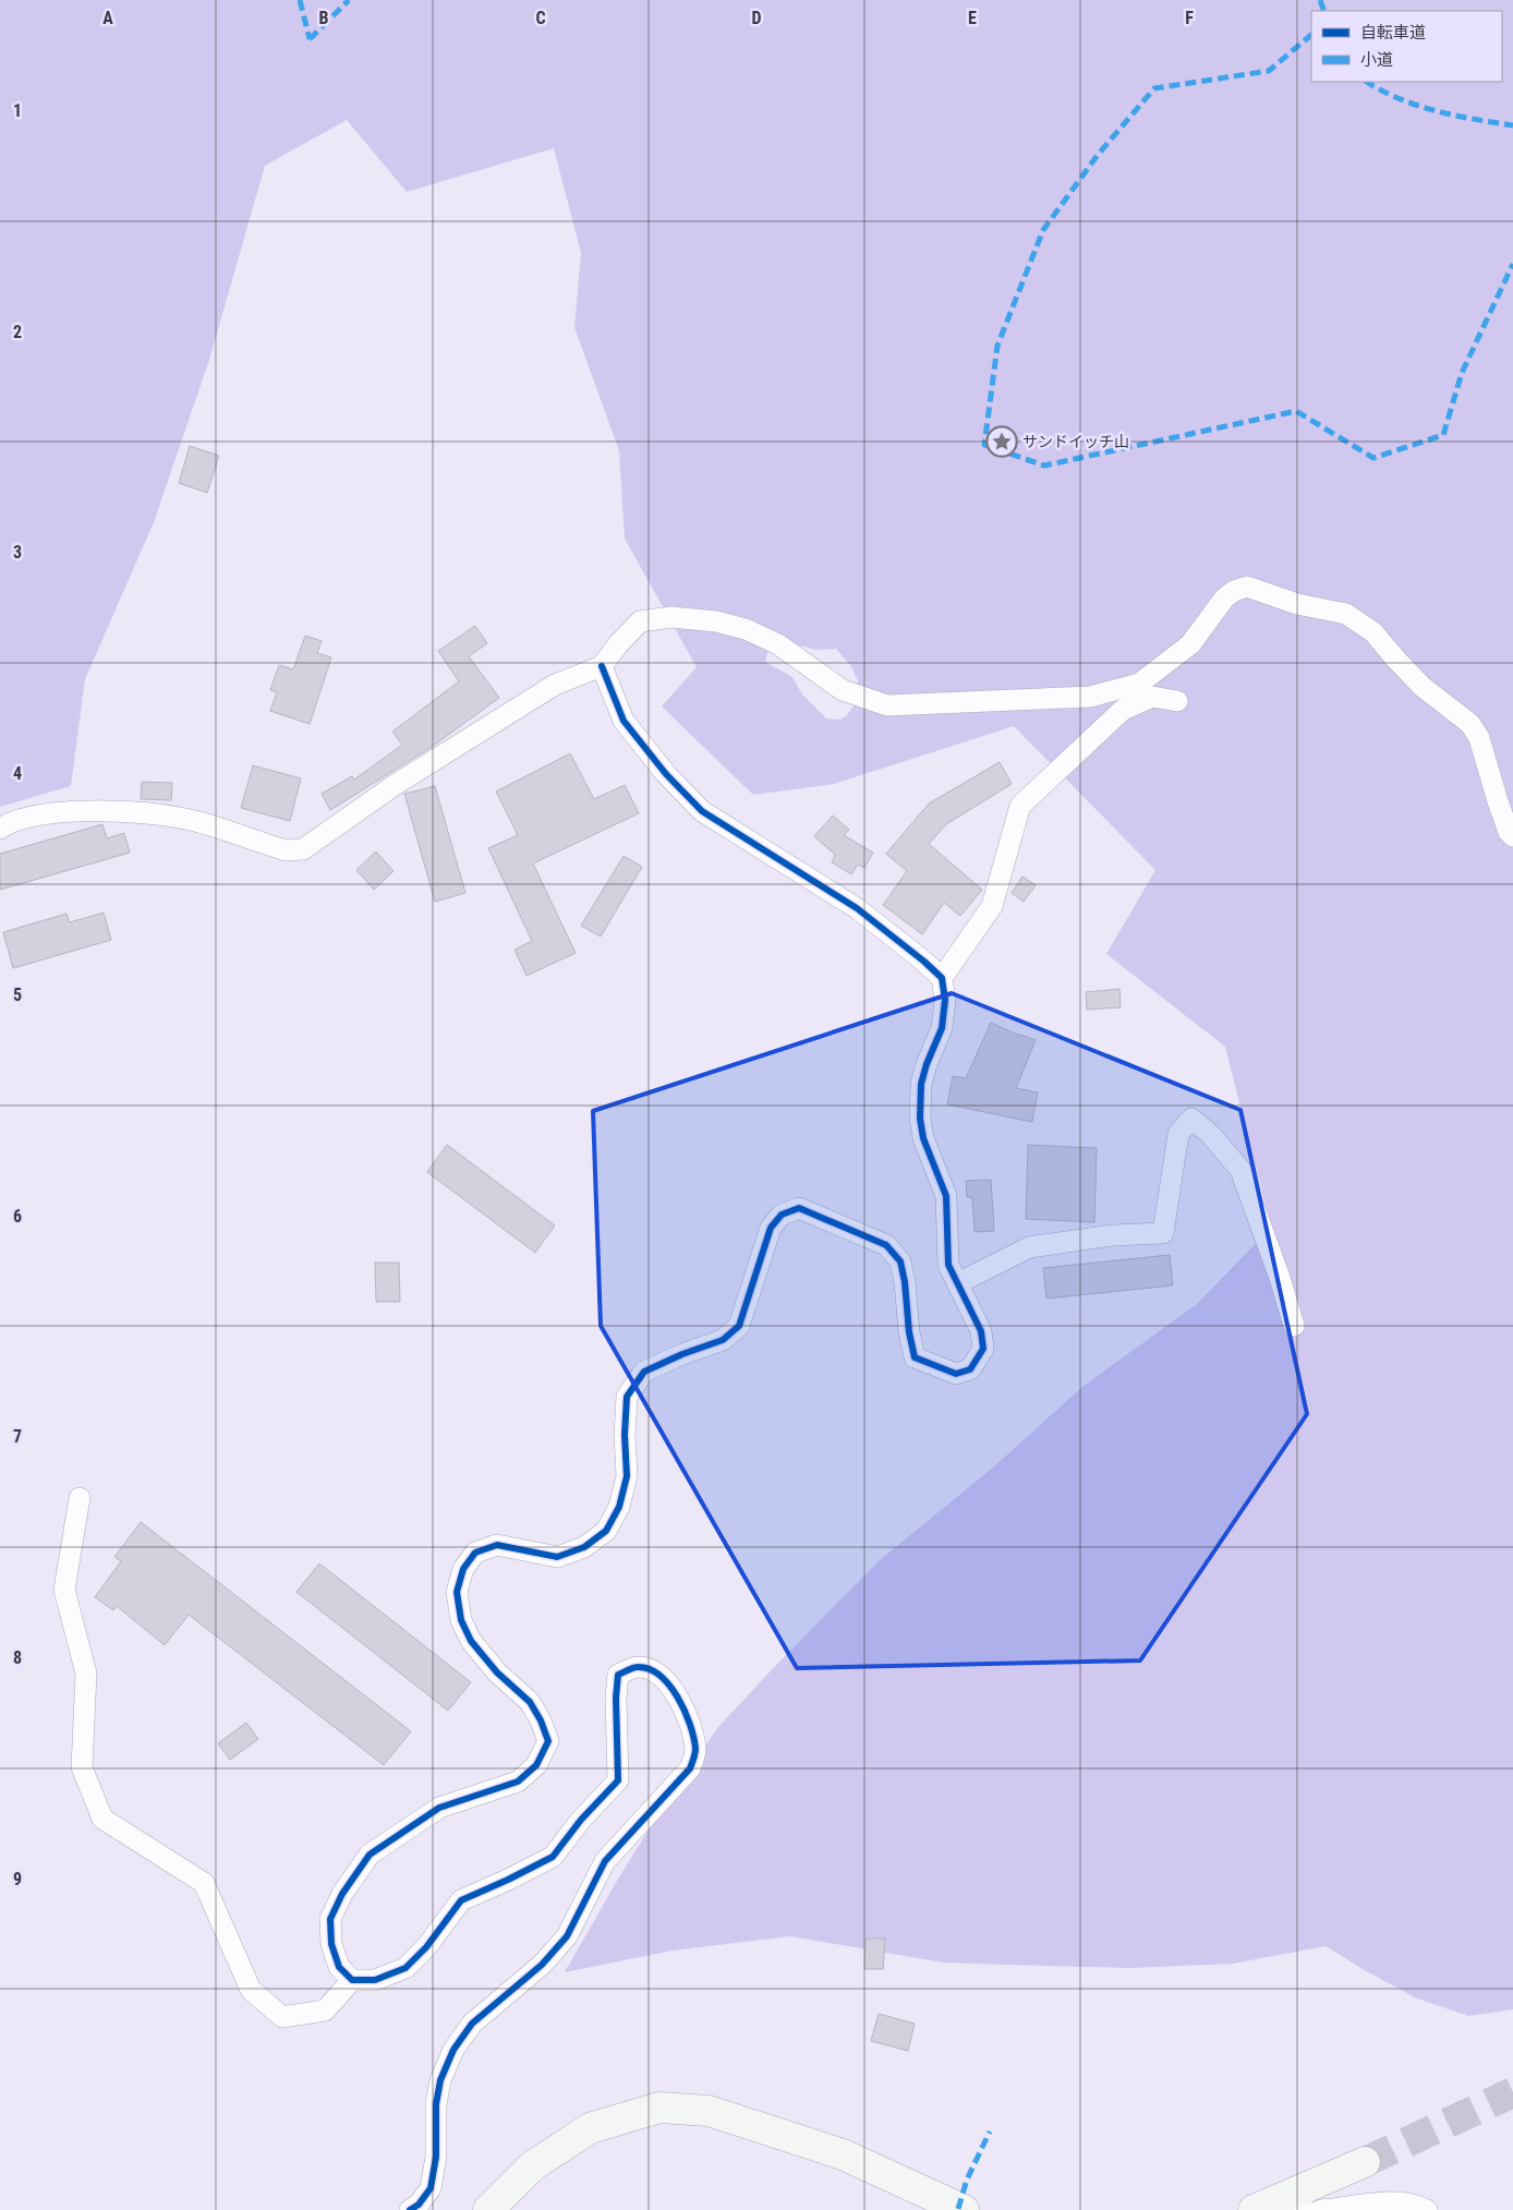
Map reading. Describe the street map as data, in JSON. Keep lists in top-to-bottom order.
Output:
{
  "places": {
    "place": ["サンドイッチ山"]
  },
  "legend": ["自転車道", "小道"],
  "grid": {
    "columns": [
      "A",
      "B",
      "C",
      "D",
      "E",
      "F"
    ],
    "rows": [
      "1",
      "2",
      "3",
      "4",
      "5",
      "6",
      "7",
      "8",
      "9"
    ]
  }
}
